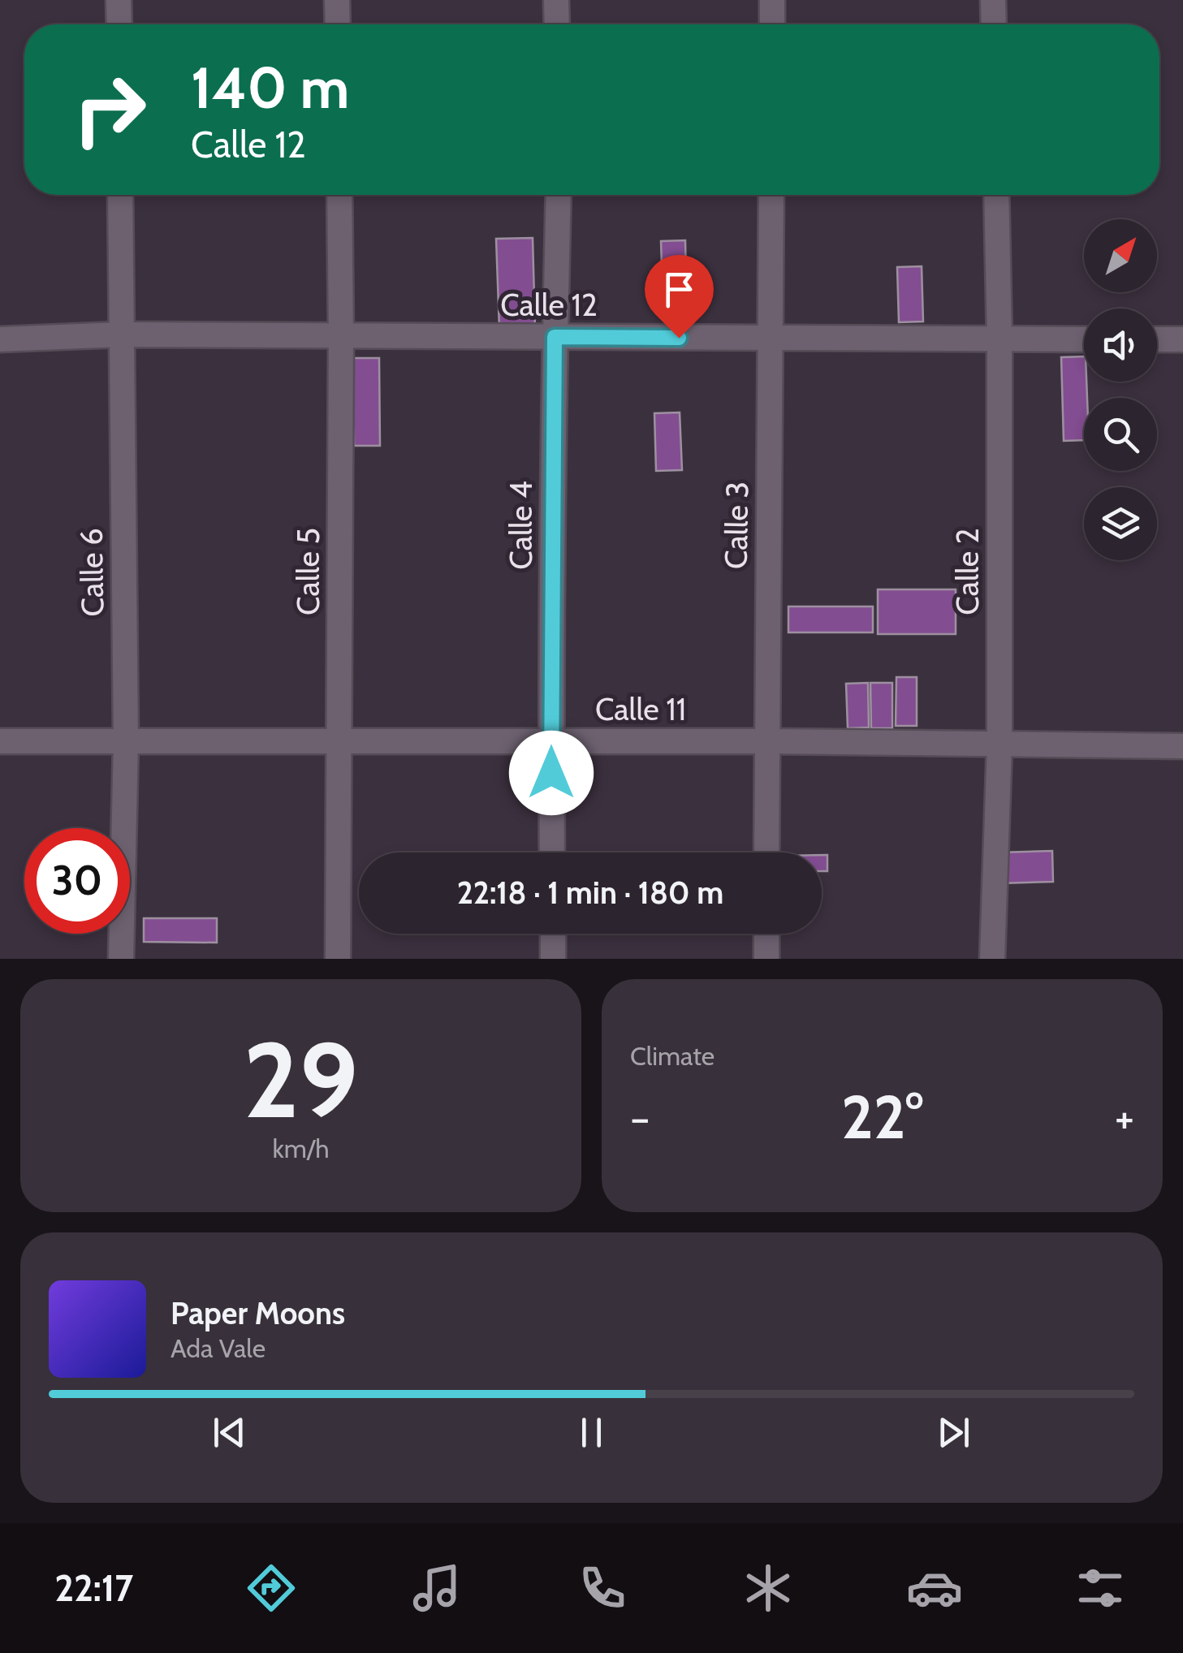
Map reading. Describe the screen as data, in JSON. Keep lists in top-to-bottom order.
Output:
{
  "streets": {
    "street": [
      "Calle 12",
      "Calle 4",
      "Calle 3",
      "Calle 5",
      "Calle 2",
      "Calle 6",
      "Calle 11"
    ]
  },
  "crossings": [
    ["Calle 12", "Calle 4"],
    ["Calle 12", "Calle 3"],
    ["Calle 12", "Calle 5"],
    ["Calle 12", "Calle 2"],
    ["Calle 12", "Calle 6"],
    ["Calle 4", "Calle 11"],
    ["Calle 3", "Calle 11"],
    ["Calle 5", "Calle 11"],
    ["Calle 2", "Calle 11"],
    ["Calle 6", "Calle 11"]
  ],
  "north": "top right",
  "page": {
    "turn": ["140 m", "Calle 12"],
    "limit": "30",
    "trip": "22:18 · 1 min · 180 m",
    "tile": [
      ["29", "km/h"],
      "Climate"
    ],
    "heat": ["−", "22°", "+"],
    "song": ["Paper Moons", "Ada Vale"],
    "tabs": "22:17"
  }
}
